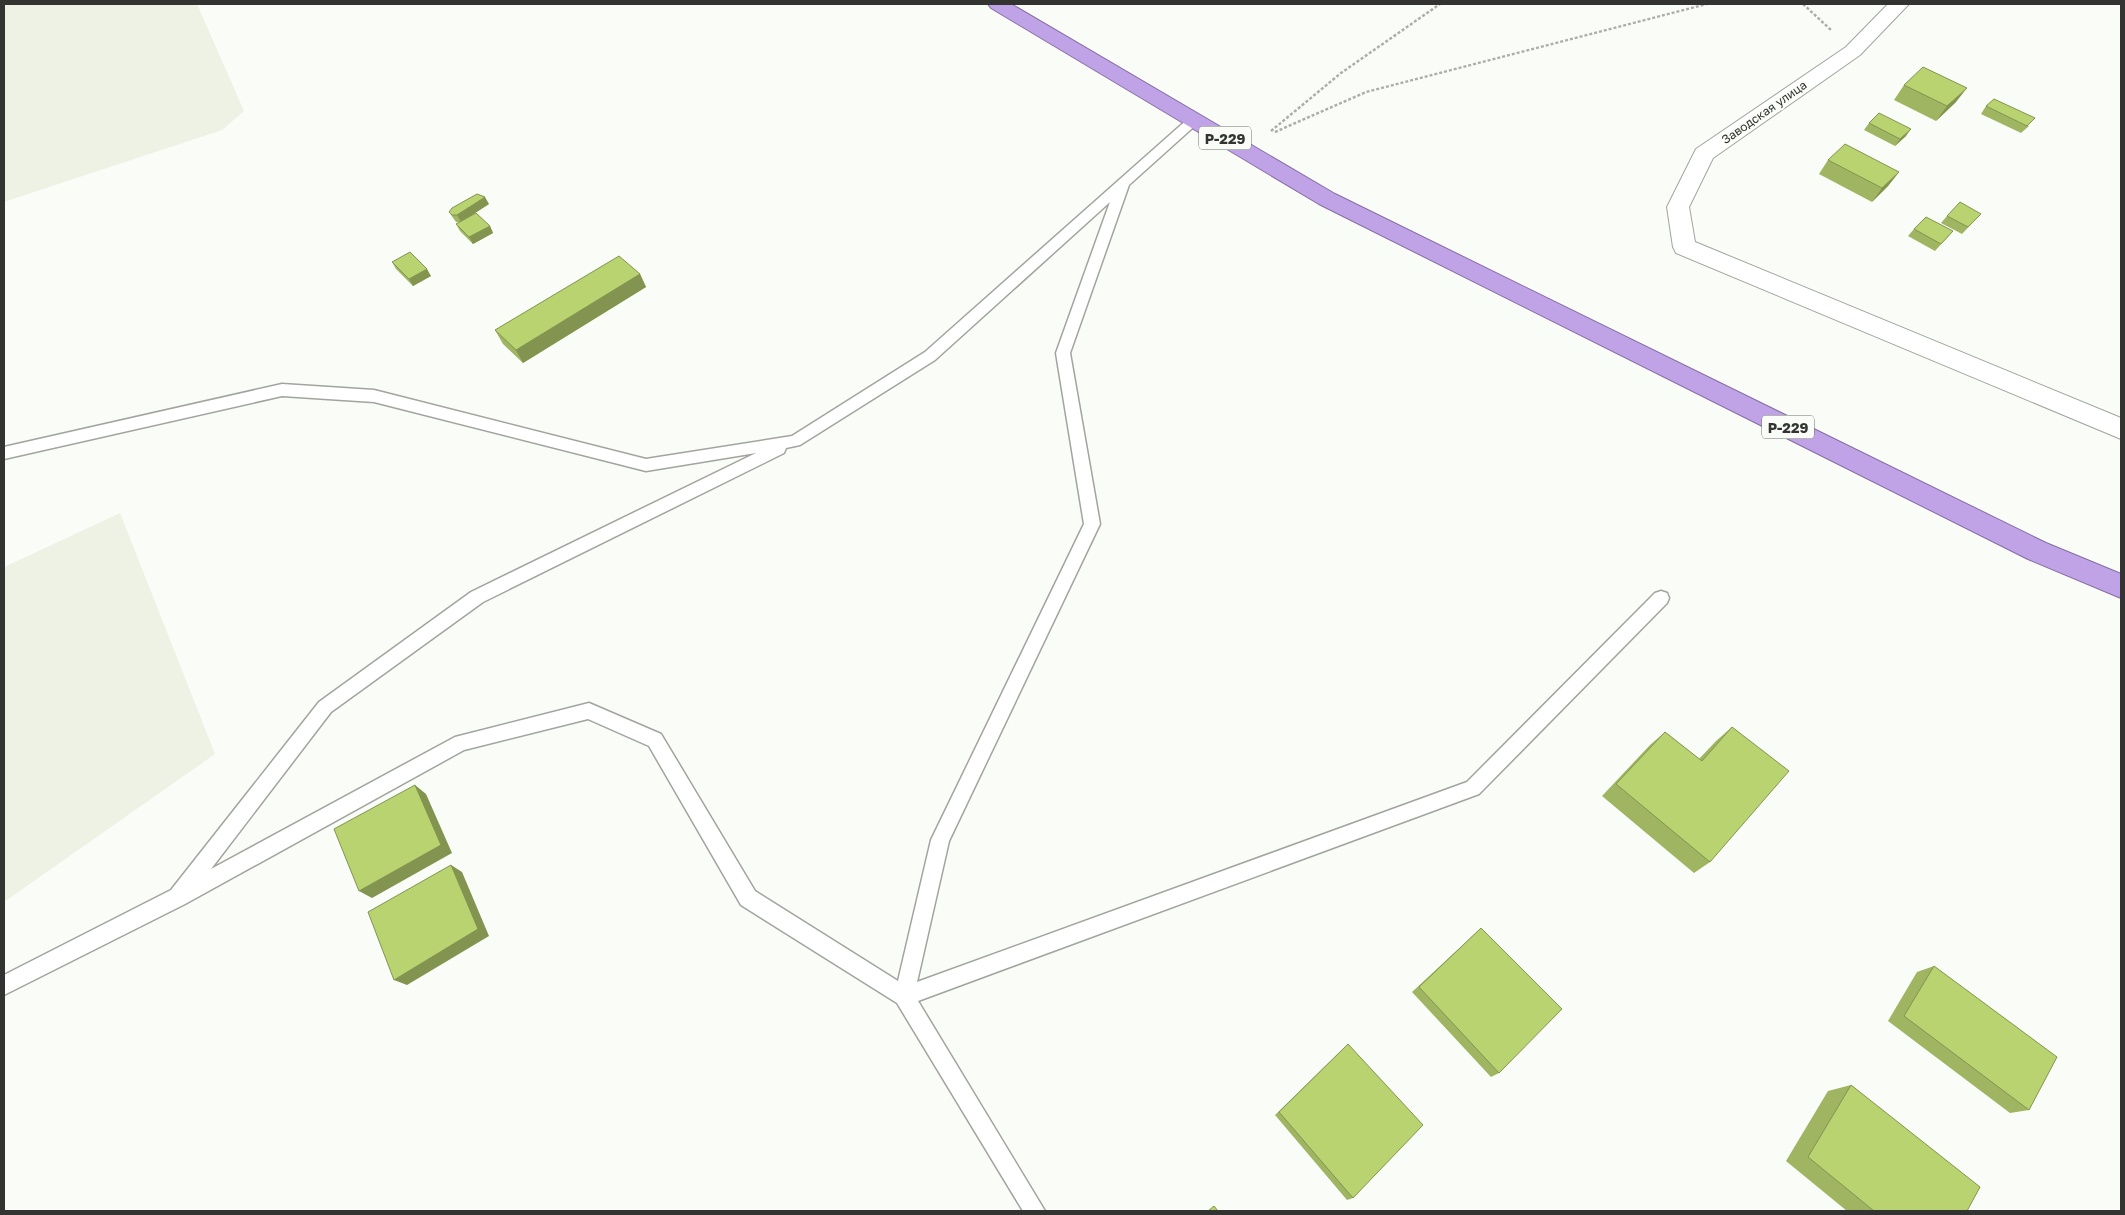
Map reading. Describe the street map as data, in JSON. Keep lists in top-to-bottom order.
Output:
{
  "streets": {
    "highway": ["Р-229"],
    "street": ["Заводская улица"]
  }
}
